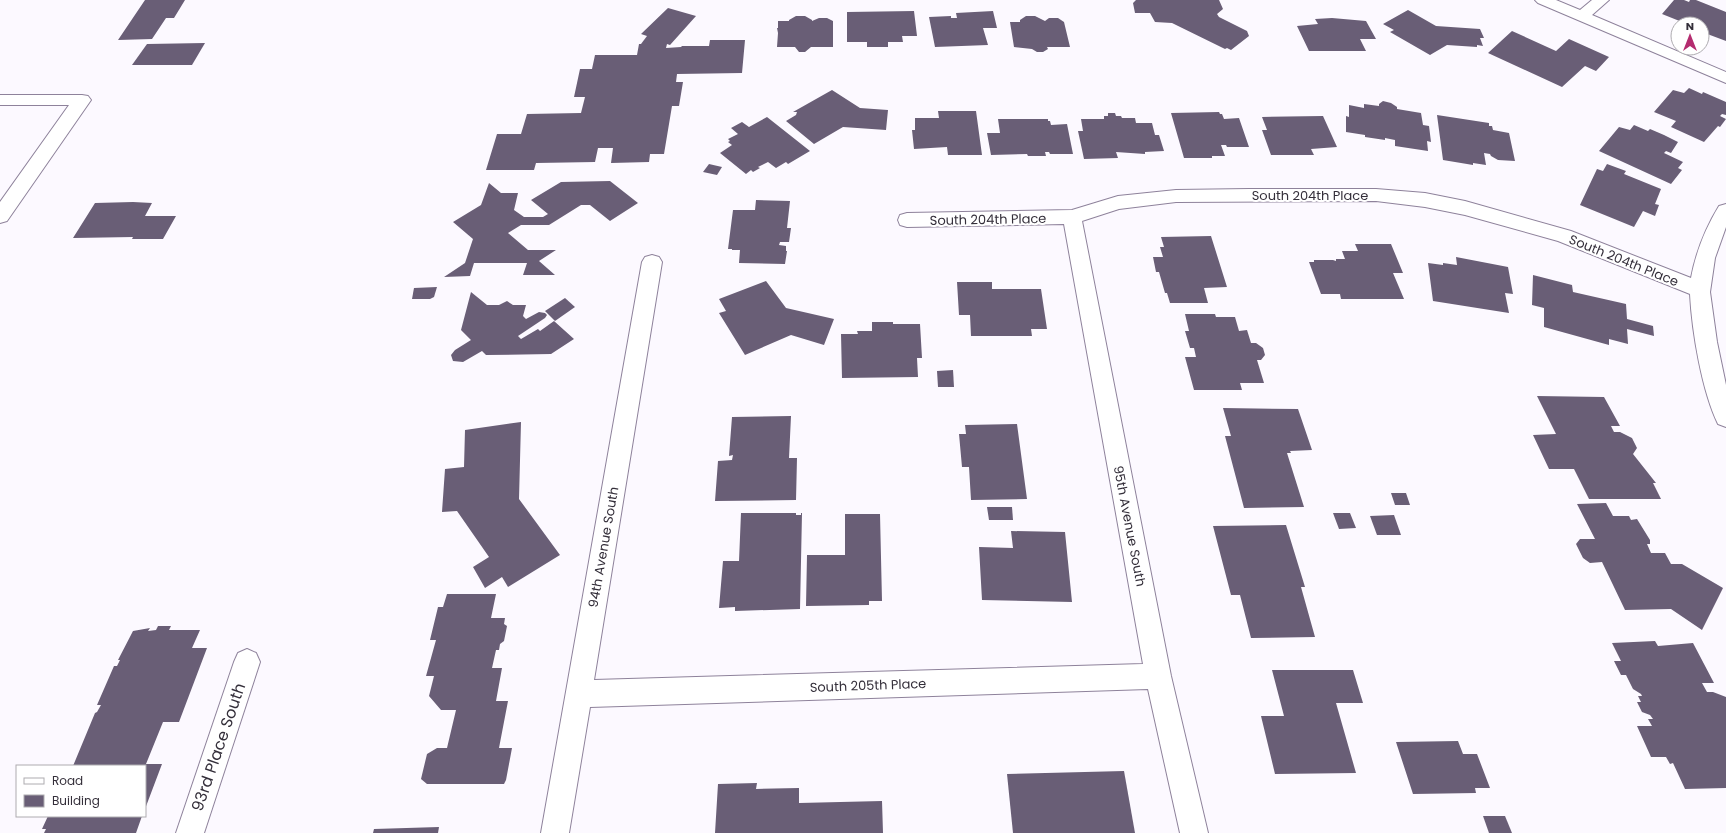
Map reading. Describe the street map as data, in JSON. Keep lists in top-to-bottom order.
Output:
{
  "streets": {
    "street": [
      "South 204th Place",
      "95th Avenue South",
      "94th Avenue South",
      "South 205th Place",
      "93rd Place South"
    ]
  },
  "crossings": [
    ["South 204th Place", "95th Avenue South"],
    ["95th Avenue South", "South 205th Place"],
    ["94th Avenue South", "South 205th Place"]
  ],
  "legend": ["Road", "Building"],
  "north": "top"
}
